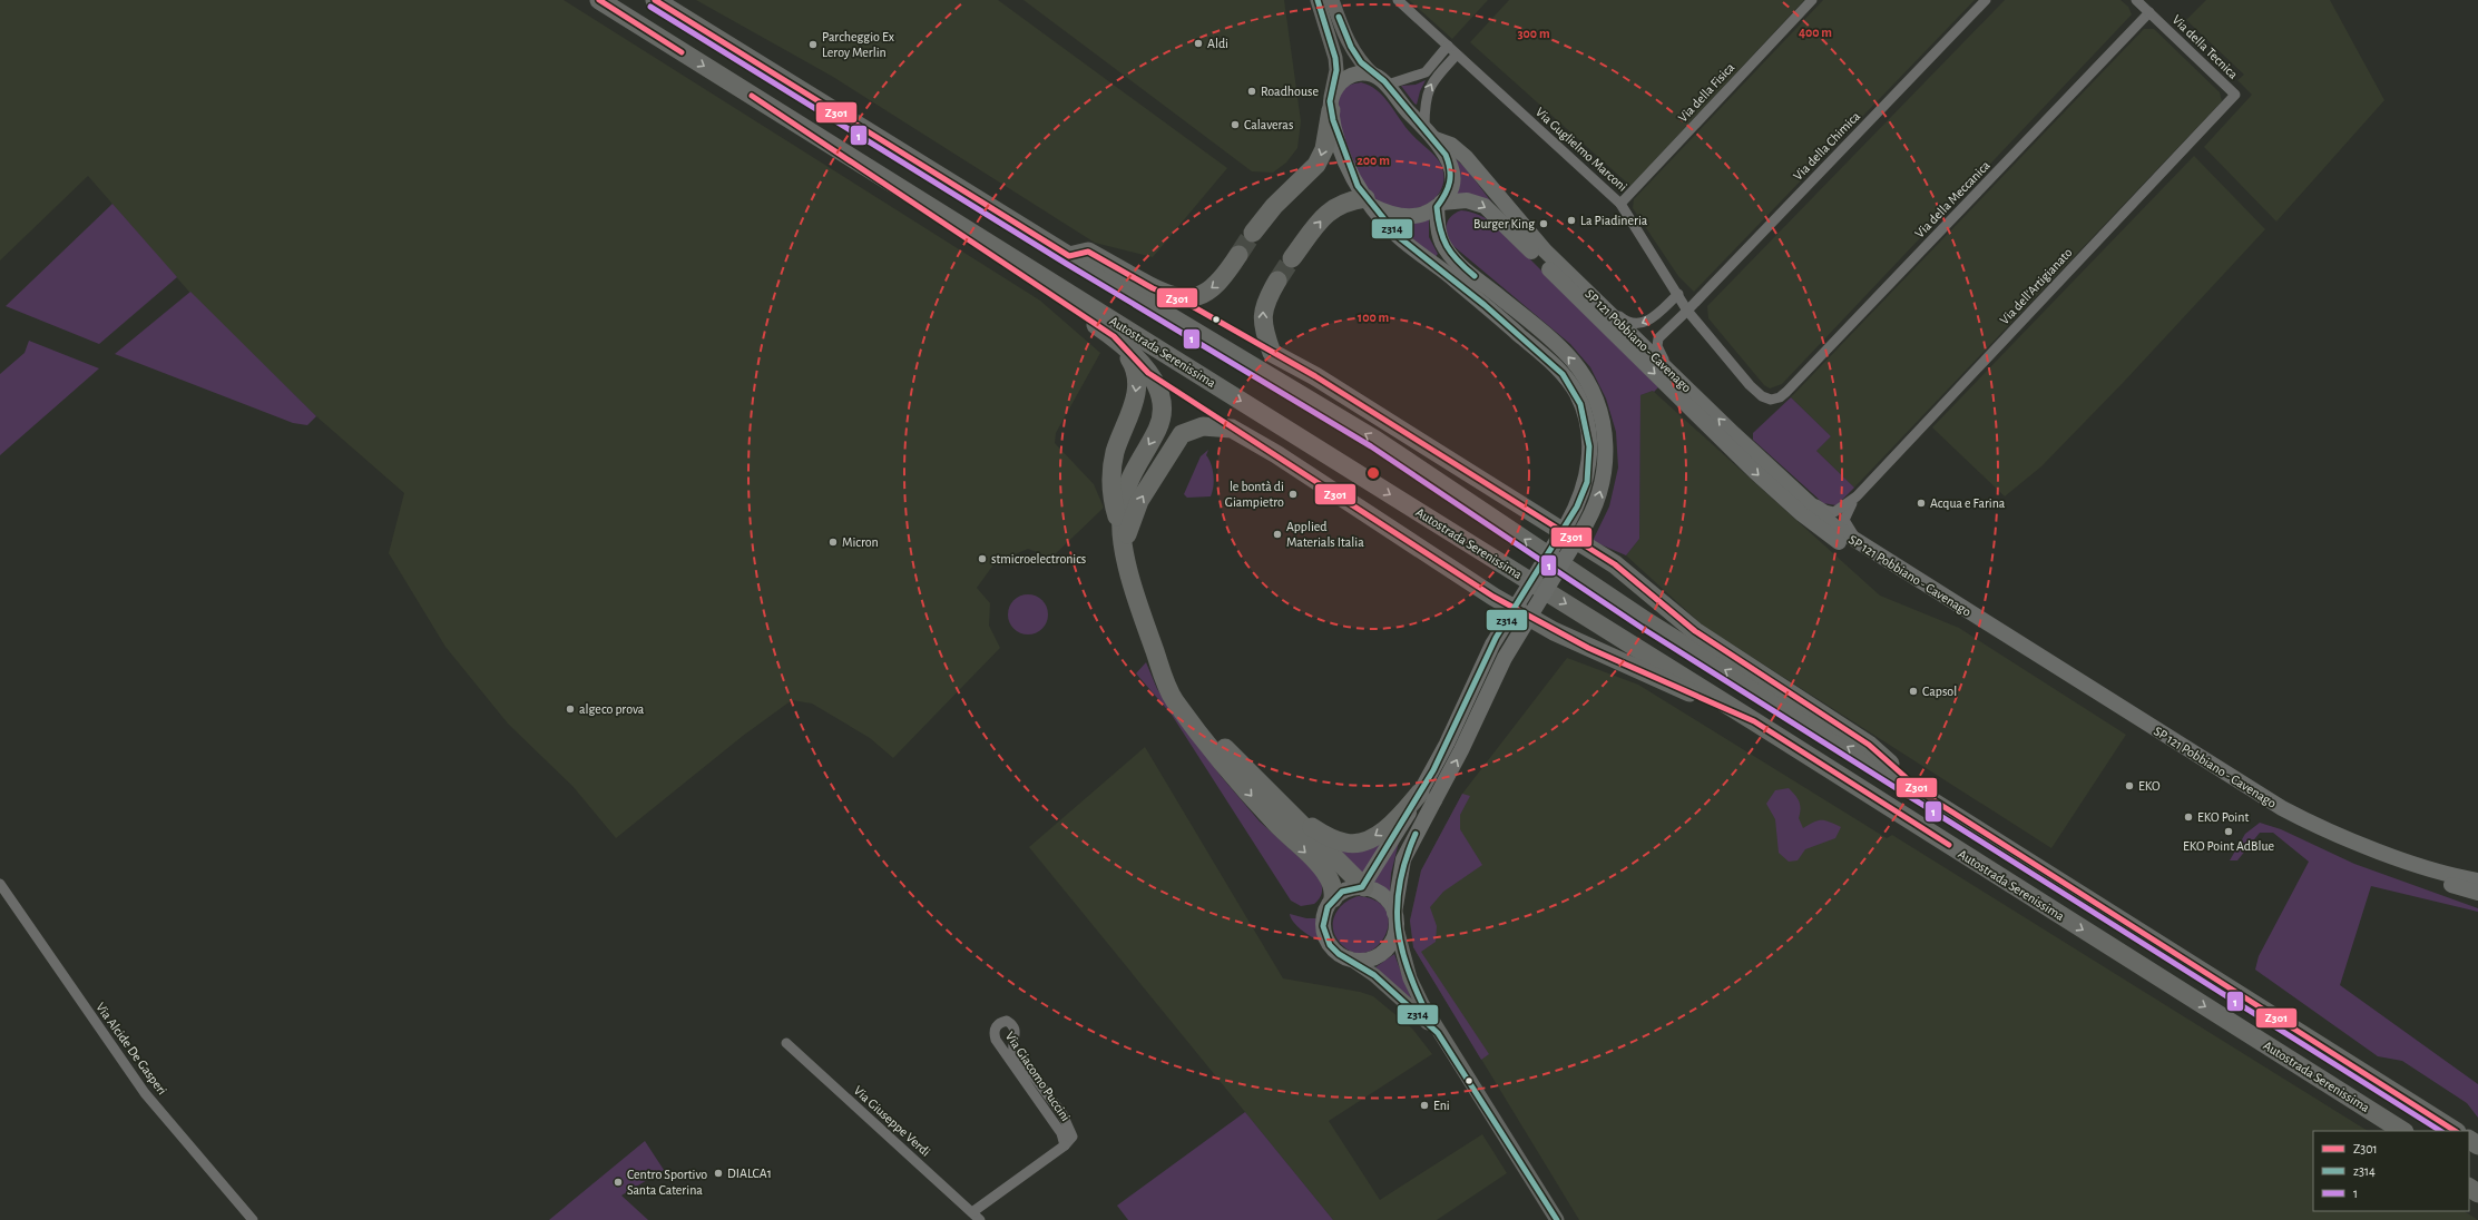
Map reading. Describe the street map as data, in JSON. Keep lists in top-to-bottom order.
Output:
{
  "streets": {
    "highway": ["Autostrada Serenissima"],
    "main road": ["SP 121 Pobbiano - Cavenago"],
    "street": [
      "Via della Tecnica",
      "Via della Fisica",
      "Via della Chimica",
      "Via Guglielmo Marconi",
      "Via della Meccanica",
      "Via dell'Artigianato",
      "Via Alcide De Gasperi",
      "Via Giacomo Puccini",
      "Via Giuseppe Verdi"
    ]
  },
  "crossings": [
    ["Via della Tecnica", "Via della Meccanica"],
    ["Via della Tecnica", "Via dell'Artigianato"],
    ["Via della Fisica", "Via Guglielmo Marconi"],
    ["Via della Chimica", "Via Guglielmo Marconi"],
    ["Via Guglielmo Marconi", "Via della Meccanica"],
    ["Via dell'Artigianato", "SP 121 Pobbiano - Cavenago"]
  ],
  "places": [
    "Aldi",
    "Parcheggio Ex Leroy Merlin",
    "Roadhouse",
    "Calaveras",
    "La Piadineria",
    "Burger King",
    "le bontà di Giampietro",
    "Acqua e Farina",
    "Applied Materials Italia",
    "Micron",
    "stmicroelectronics",
    "Capsol",
    "algeco prova",
    "EKO",
    "EKO Point",
    "EKO Point AdBlue",
    "Eni",
    "DIALCA1",
    "Centro Sportivo Santa Caterina"
  ],
  "lines": ["transit line Z301", "transit line z314", "transit line 1"],
  "legend": ["Z301", "z314", "1"],
  "rings": [
    "400 m",
    "300 m",
    "200 m",
    "100 m"
  ]
}
